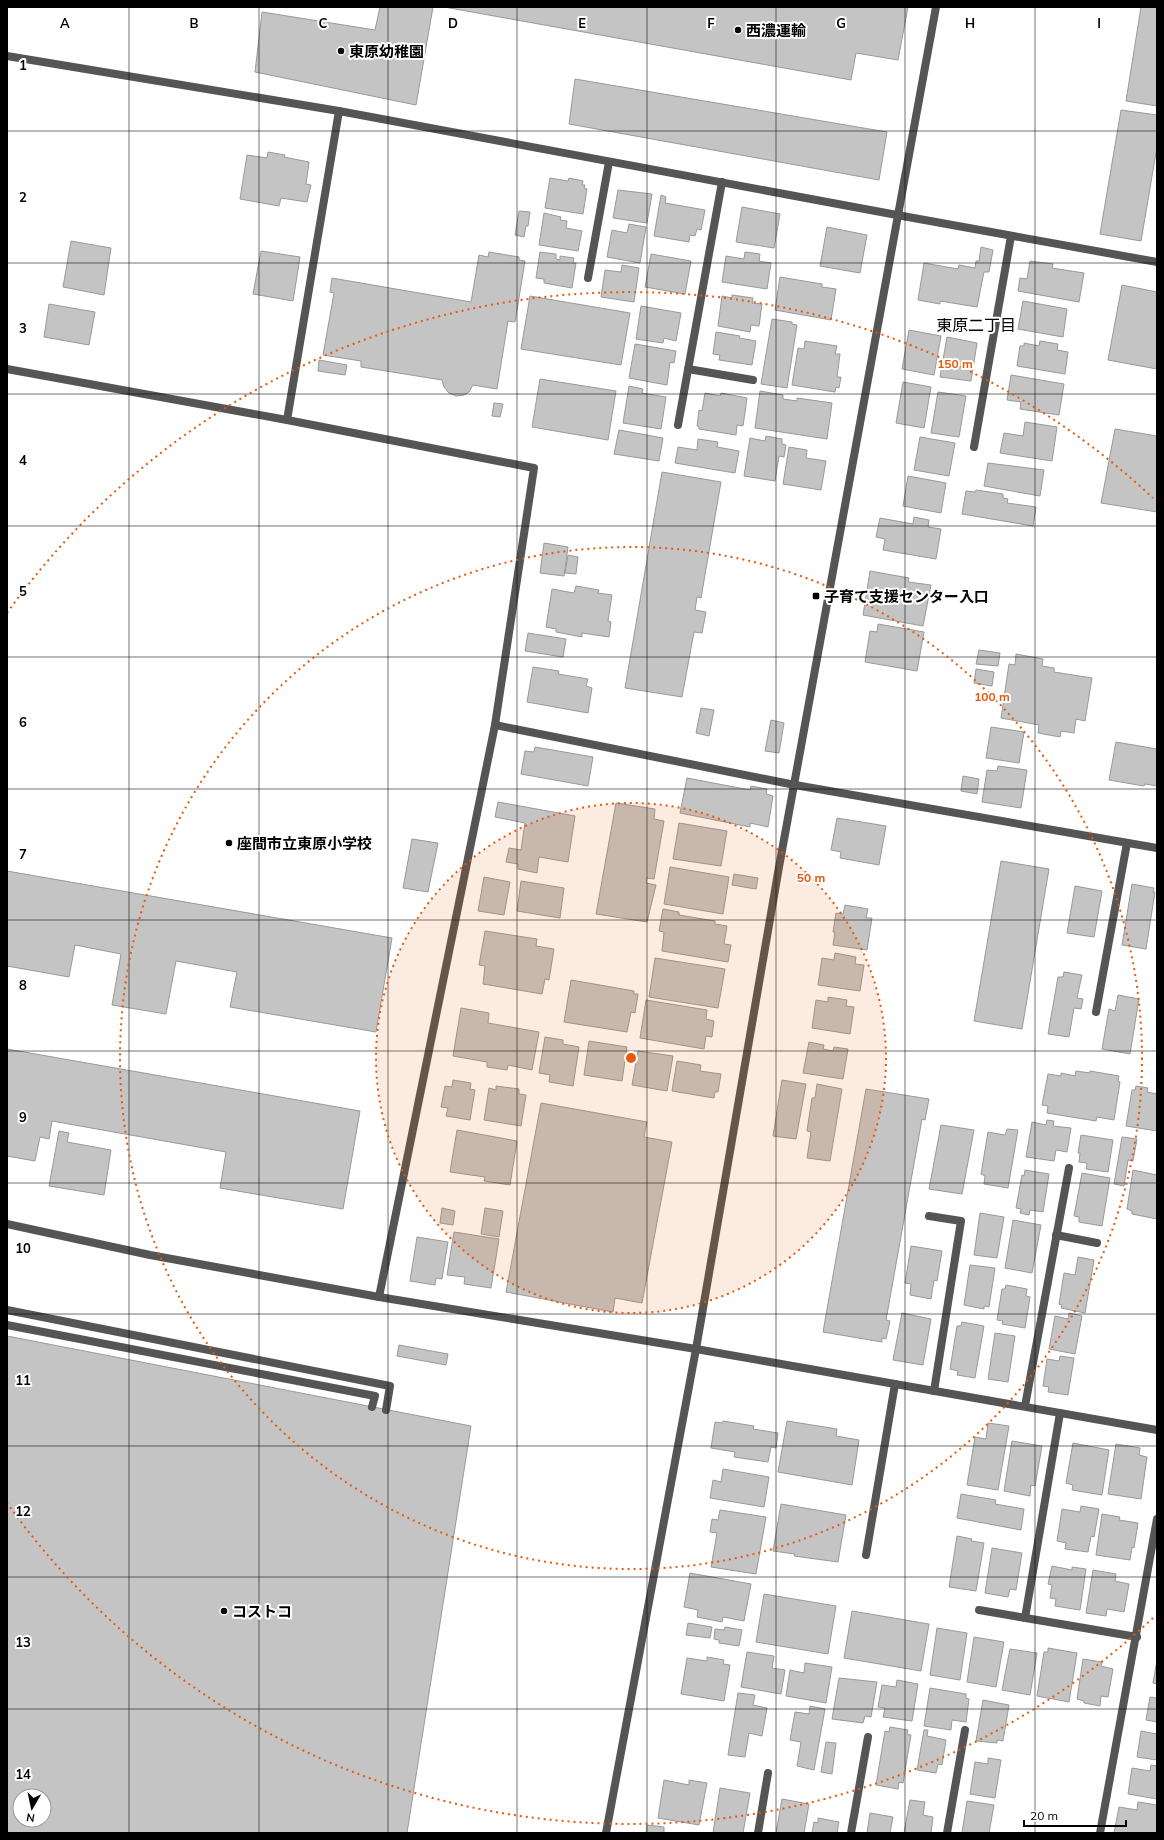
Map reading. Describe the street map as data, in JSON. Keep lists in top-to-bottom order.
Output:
{
  "districts": ["東原二丁目"],
  "places": {
    "other": [
      "西濃運輸",
      "東原幼稚園",
      "座間市立東原小学校",
      "コストコ"
    ],
    "transit": ["子育て支援センター入口"]
  },
  "scale_bar": "20 m",
  "north": "bottom",
  "grid": {
    "columns": [
      "A",
      "B",
      "C",
      "D",
      "E",
      "F",
      "G",
      "H",
      "I"
    ],
    "rows": [
      "1",
      "2",
      "3",
      "4",
      "5",
      "6",
      "7",
      "8",
      "9",
      "10",
      "11",
      "12",
      "13",
      "14"
    ]
  },
  "rings": ["150 m", "100 m", "50 m"]
}
